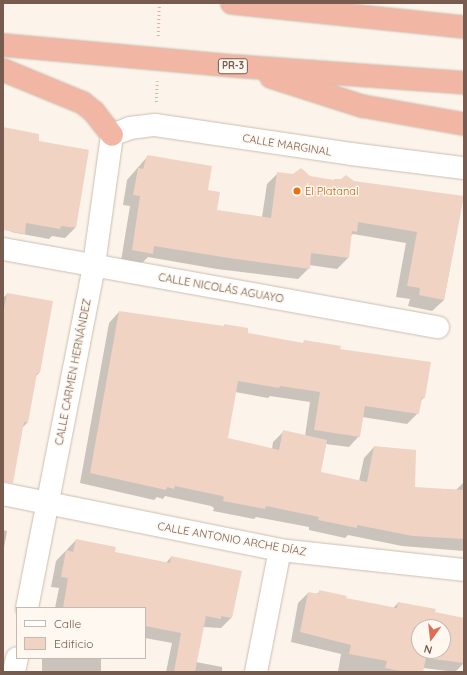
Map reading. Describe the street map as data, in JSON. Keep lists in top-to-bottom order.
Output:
{
  "streets": {
    "highway": ["PR-3"],
    "street": [
      "CALLE MARGINAL",
      "CALLE NICOLÁS AGUAYO",
      "CALLE CARMEN HERNÁNDEZ",
      "CALLE ANTONIO ARCHE DÍAZ"
    ]
  },
  "crossings": [
    ["CALLE MARGINAL", "CALLE CARMEN HERNÁNDEZ"],
    ["CALLE NICOLÁS AGUAYO", "CALLE CARMEN HERNÁNDEZ"],
    ["CALLE CARMEN HERNÁNDEZ", "CALLE ANTONIO ARCHE DÍAZ"]
  ],
  "places": ["El Platanal"],
  "legend": ["Calle", "Edificio"],
  "north": "bottom"
}
